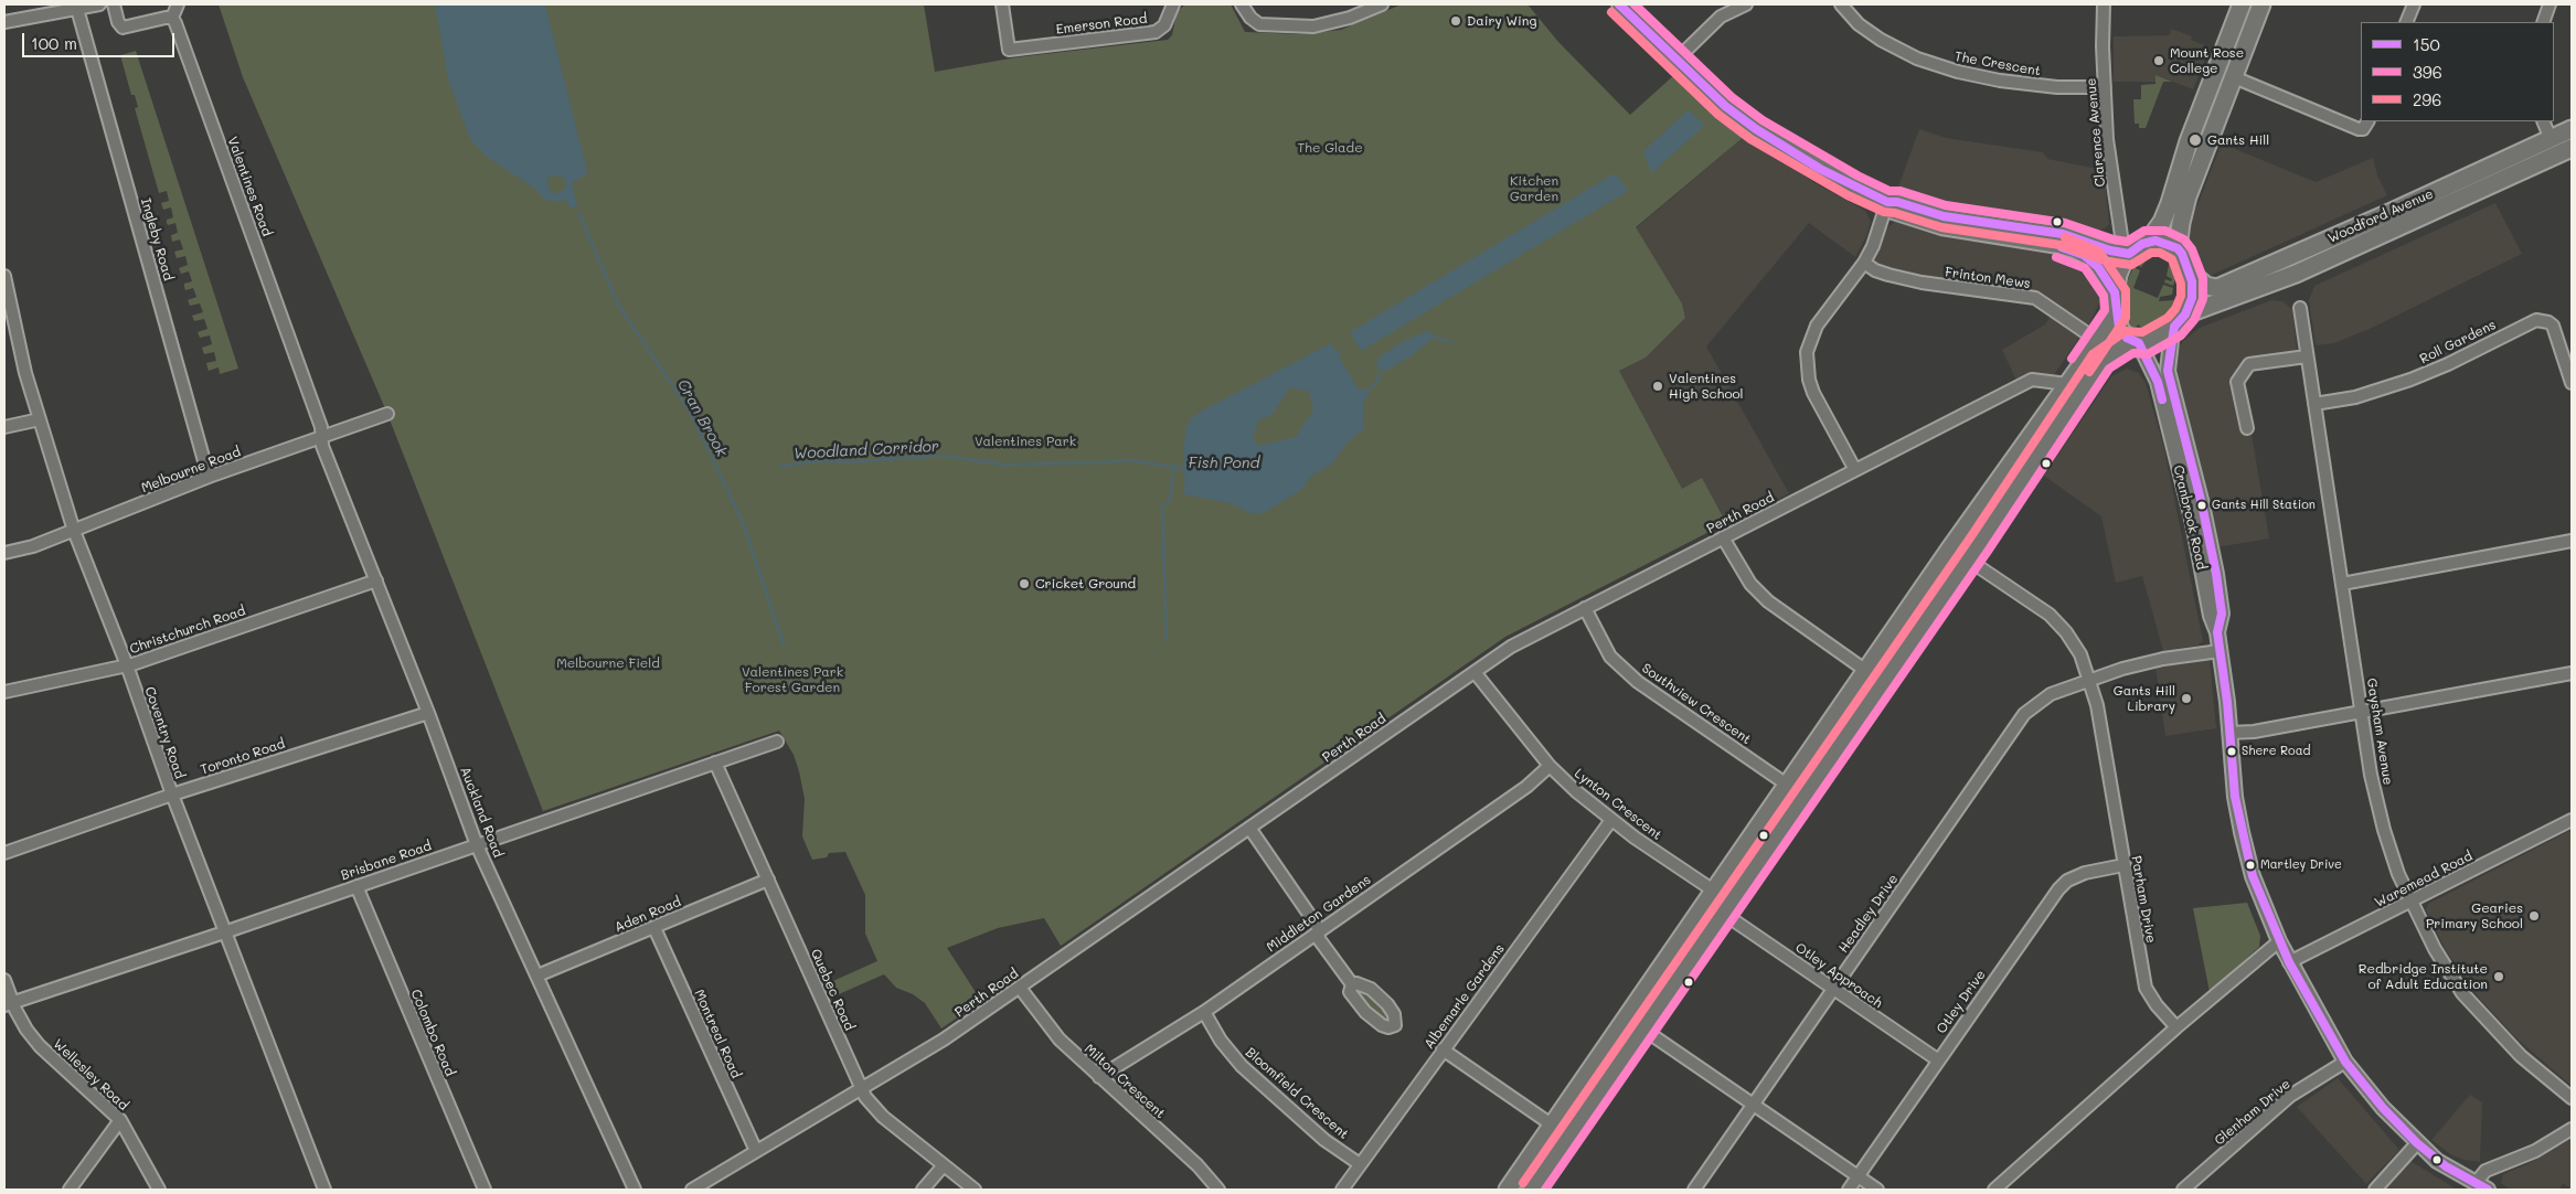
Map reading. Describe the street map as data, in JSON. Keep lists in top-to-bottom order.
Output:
{
  "streets": {
    "highway": ["Woodford Avenue"],
    "main road": ["Cranbrook Road"],
    "street": [
      "Emerson Road",
      "The Crescent",
      "Clarence Avenue",
      "Valentines Road",
      "Ingleby Road",
      "Frinton Mews",
      "Roll Gardens",
      "Melbourne Road",
      "Perth Road",
      "Christchurch Road",
      "Southview Crescent",
      "Gaysham Avenue",
      "Coventry Road",
      "Toronto Road",
      "Lynton Crescent",
      "Auckland Road",
      "Brisbane Road",
      "Waremead Road",
      "Parham Drive",
      "Middleton Gardens",
      "Headley Drive",
      "Aden Road",
      "Otley Approach",
      "Quebec Road",
      "Albemarle Gardens",
      "Otley Drive",
      "Colombo Road",
      "Montreal Road",
      "Wellesley Road",
      "Milton Crescent",
      "Bloomfield Crescent",
      "Glenham Drive"
    ]
  },
  "crossings": [
    ["The Crescent", "Clarence Avenue"],
    ["Clarence Avenue", "Woodford Avenue"],
    ["Clarence Avenue", "Cranbrook Road"],
    ["Valentines Road", "Melbourne Road"],
    ["Valentines Road", "Auckland Road"],
    ["Woodford Avenue", "Cranbrook Road"],
    ["Ingleby Road", "Melbourne Road"],
    ["Roll Gardens", "Gaysham Avenue"],
    ["Melbourne Road", "Coventry Road"],
    ["Melbourne Road", "Auckland Road"],
    ["Perth Road", "Southview Crescent"],
    ["Perth Road", "Lynton Crescent"],
    ["Perth Road", "Quebec Road"],
    ["Perth Road", "Montreal Road"],
    ["Perth Road", "Milton Crescent"],
    ["Cranbrook Road", "Waremead Road"],
    ["Cranbrook Road", "Headley Drive"],
    ["Cranbrook Road", "Glenham Drive"],
    ["Christchurch Road", "Coventry Road"],
    ["Christchurch Road", "Auckland Road"],
    ["Gaysham Avenue", "Waremead Road"],
    ["Coventry Road", "Toronto Road"],
    ["Coventry Road", "Brisbane Road"],
    ["Toronto Road", "Auckland Road"],
    ["Lynton Crescent", "Middleton Gardens"],
    ["Lynton Crescent", "Albemarle Gardens"],
    ["Auckland Road", "Brisbane Road"],
    ["Auckland Road", "Aden Road"],
    ["Brisbane Road", "Quebec Road"],
    ["Brisbane Road", "Colombo Road"],
    ["Brisbane Road", "Wellesley Road"],
    ["Parham Drive", "Headley Drive"],
    ["Parham Drive", "Otley Drive"],
    ["Middleton Gardens", "Milton Crescent"],
    ["Middleton Gardens", "Bloomfield Crescent"],
    ["Headley Drive", "Otley Approach"],
    ["Aden Road", "Quebec Road"],
    ["Aden Road", "Montreal Road"],
    ["Otley Approach", "Otley Drive"],
    ["Albemarle Gardens", "Bloomfield Crescent"]
  ],
  "water": ["Cran Brook", "Woodland Corridor", "Fish Pond"],
  "parks": [
    "The Glade",
    "Kitchen Garden",
    "Valentines Park",
    "Melbourne Field",
    "Valentines Park Forest Garden"
  ],
  "places": [
    "Dairy Wing",
    "Mount Rose College",
    "Gants Hill",
    "Valentines High School",
    "Gants Hill Station",
    "Cricket Ground",
    "Gants Hill Library",
    "Shere Road",
    "Martley Drive",
    "Gearies Primary School",
    "Redbridge Institute of Adult Education"
  ],
  "lines": ["transit line 150", "transit line 396", "transit line 296"],
  "legend": ["150", "396", "296"],
  "scale_bar": "100 m"
}
